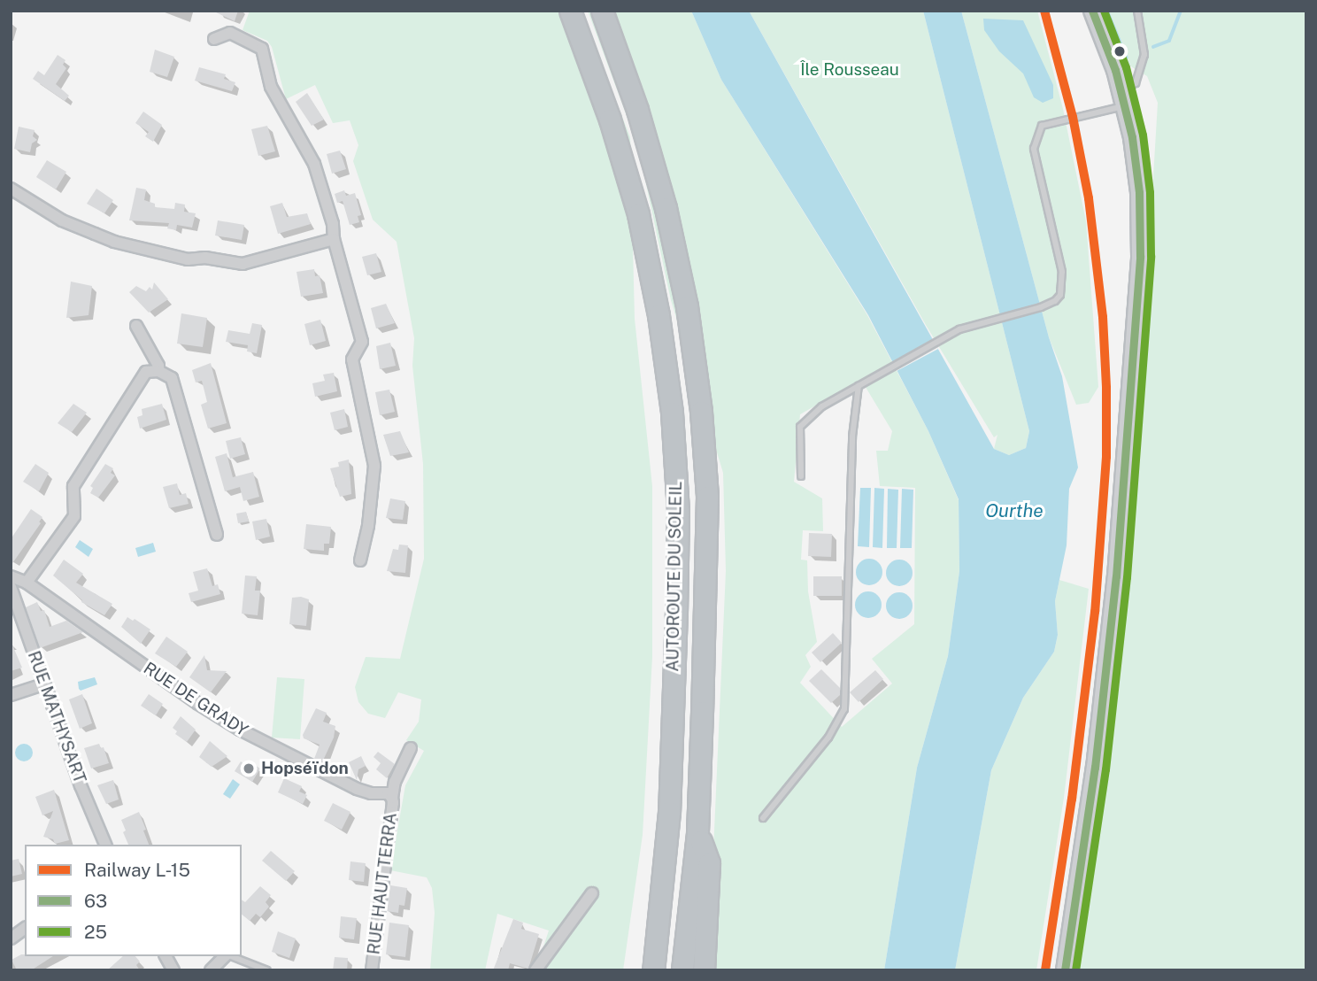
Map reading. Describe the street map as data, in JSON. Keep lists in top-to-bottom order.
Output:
{
  "streets": {
    "highway": ["AUTOROUTE DU SOLEIL"],
    "street": ["RUE DE GRADY", "RUE MATHYSART", "RUE HAUT TERRA"]
  },
  "crossings": [
    ["RUE DE GRADY", "RUE HAUT TERRA"]
  ],
  "water": ["Ourthe"],
  "parks": ["Île Rousseau"],
  "places": ["Hopséïdon"],
  "lines": ["rail line L-15", "transit line 63", "transit line 25"],
  "legend": ["Railway L-15", "63", "25"]
}
